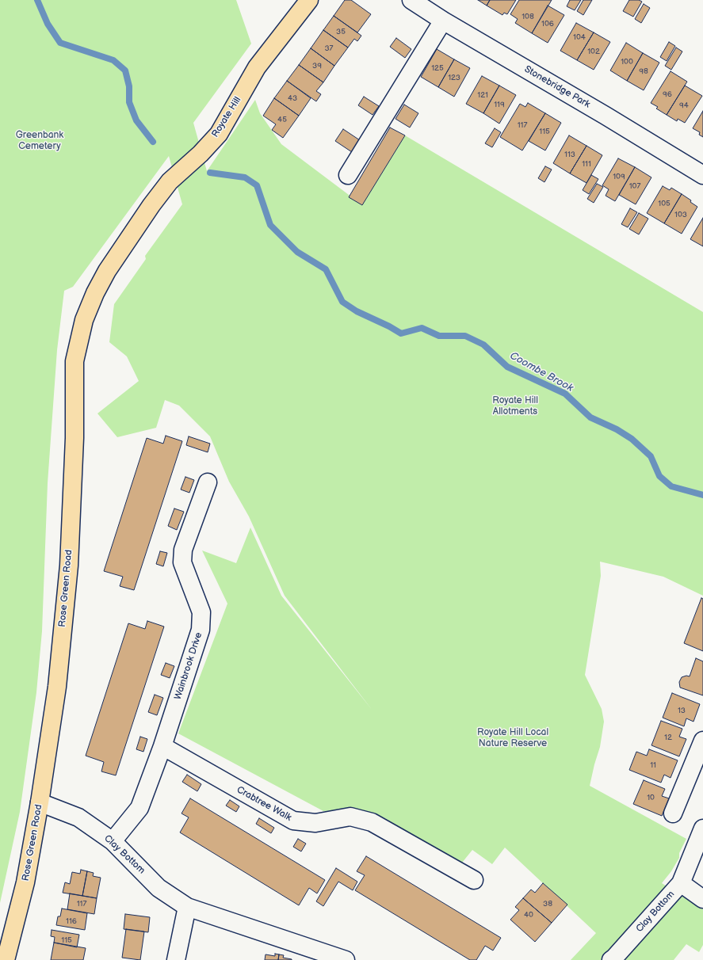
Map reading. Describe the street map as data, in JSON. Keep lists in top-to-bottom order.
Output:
{
  "streets": {
    "main road": ["Royate Hill", "Rose Green Road"],
    "street": [
      "Stonebridge Park",
      "Wainbrook Drive",
      "Crabtree Walk",
      "Clay Bottom"
    ]
  },
  "crossings": [
    ["Royate Hill", "Rose Green Road"],
    ["Rose Green Road", "Clay Bottom"],
    ["Wainbrook Drive", "Crabtree Walk"],
    ["Wainbrook Drive", "Clay Bottom"]
  ],
  "water": ["Coombe Brook"],
  "parks": ["Greenbank Cemetery", "Royate Hill Allotments", "Royate Hill Local Nature Reserve"],
  "house_numbers": [
    "108",
    "106",
    "35",
    "104",
    "37",
    "102",
    "100",
    "39",
    "125",
    "98",
    "123",
    "96",
    "121",
    "43",
    "119",
    "94",
    "45",
    "117",
    "115",
    "113",
    "111",
    "109",
    "107",
    "105",
    "103",
    "13",
    "12",
    "11",
    "10",
    "117",
    "38",
    "40",
    "116",
    "115"
  ]
}
